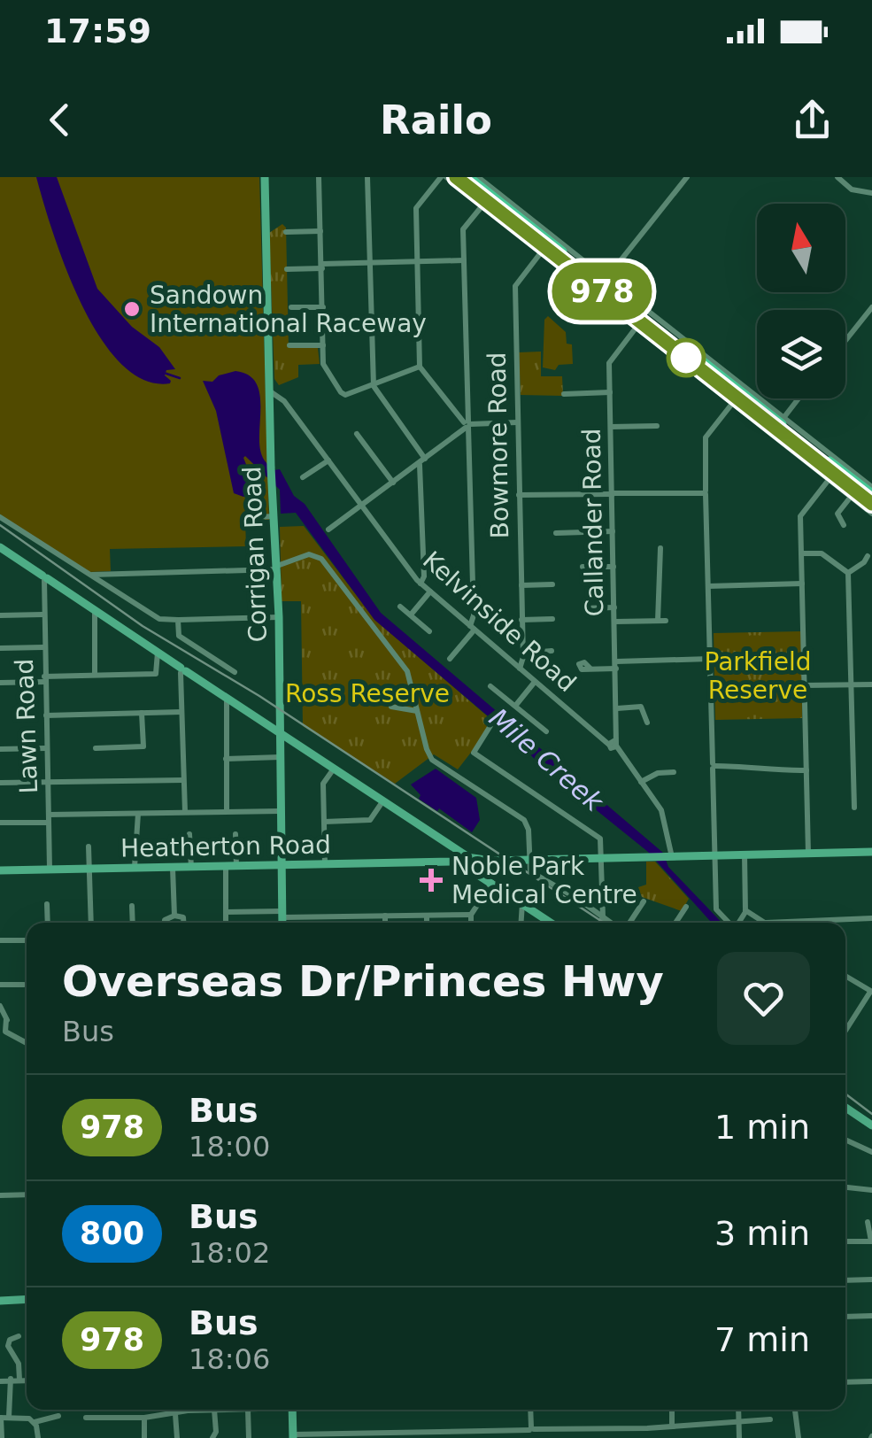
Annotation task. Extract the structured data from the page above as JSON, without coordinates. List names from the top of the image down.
{
  "streets": {
    "main road": ["Corrigan Road", "Heatherton Road"],
    "street": [
      "Bowmore Road",
      "Callander Road",
      "Kelvinside Road",
      "Lawn Road"
    ]
  },
  "crossings": [
    ["Callander Road", "Kelvinside Road"],
    ["Corrigan Road", "Kelvinside Road"],
    ["Corrigan Road", "Heatherton Road"],
    ["Kelvinside Road", "Heatherton Road"],
    ["Lawn Road", "Heatherton Road"]
  ],
  "water": ["Mile Creek"],
  "parks": ["Parkfield Reserve", "Ross Reserve"],
  "places": {
    "other": ["Sandown International Raceway"],
    "health": ["Noble Park Medical Centre"]
  },
  "lines": ["bus line 978"],
  "north": "top",
  "page": {
    "status": "17:59",
    "header": "Railo",
    "on_map": "978",
    "heading": ["Overseas Dr/Princes Hwy", "Bus"],
    "list": [
      {
        "mark": "978",
        "name": "Bus",
        "note": "18:00",
        "value": "1 min"
      },
      {
        "mark": "800",
        "name": "Bus",
        "note": "18:02",
        "value": "3 min"
      },
      {
        "mark": "978",
        "name": "Bus",
        "note": "18:06",
        "value": "7 min"
      }
    ]
  }
}
